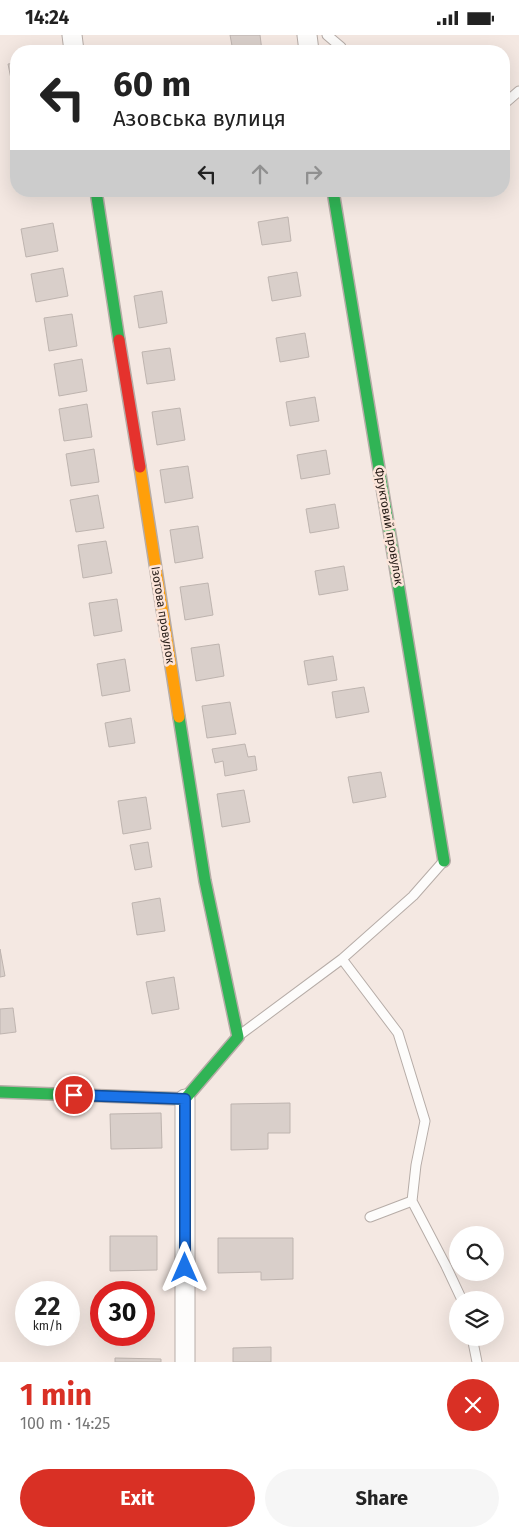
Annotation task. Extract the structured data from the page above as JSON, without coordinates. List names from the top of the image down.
{
  "streets": {
    "street": ["Фруктовий провулок", "Ізотова провулок"]
  },
  "page": {
    "status": "14:24",
    "turn": ["60 m", "Азовська вулиця"],
    "speed": "22 km/h",
    "limit": "30",
    "heading": ["1 min", "100 m · 14:25"],
    "buttons": ["Exit", "Share"]
  }
}
